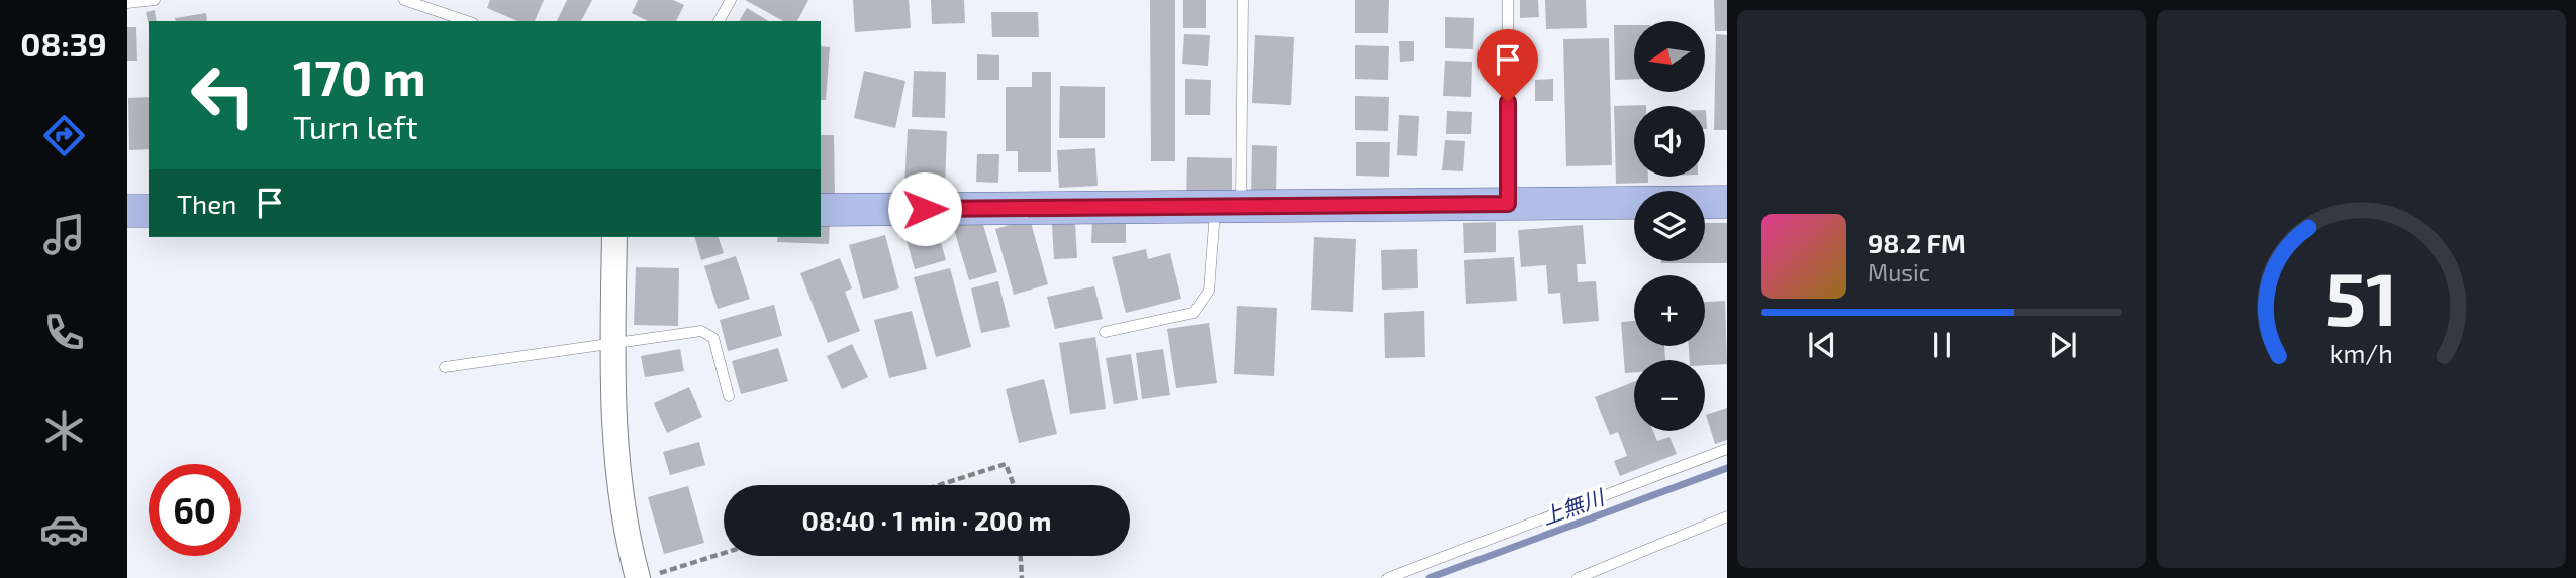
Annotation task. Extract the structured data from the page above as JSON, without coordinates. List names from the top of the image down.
{
  "water": ["上無川"],
  "north": "left",
  "page": {
    "tabs": "08:39",
    "map_buttons": ["+", "−"],
    "turn": ["170 m", "Turn left"],
    "then": "Then",
    "song": ["98.2 FM", "Music"],
    "limit": "60",
    "trip": "08:40 · 1 min · 200 m",
    "gauge": ["51", "km/h"]
  }
}
